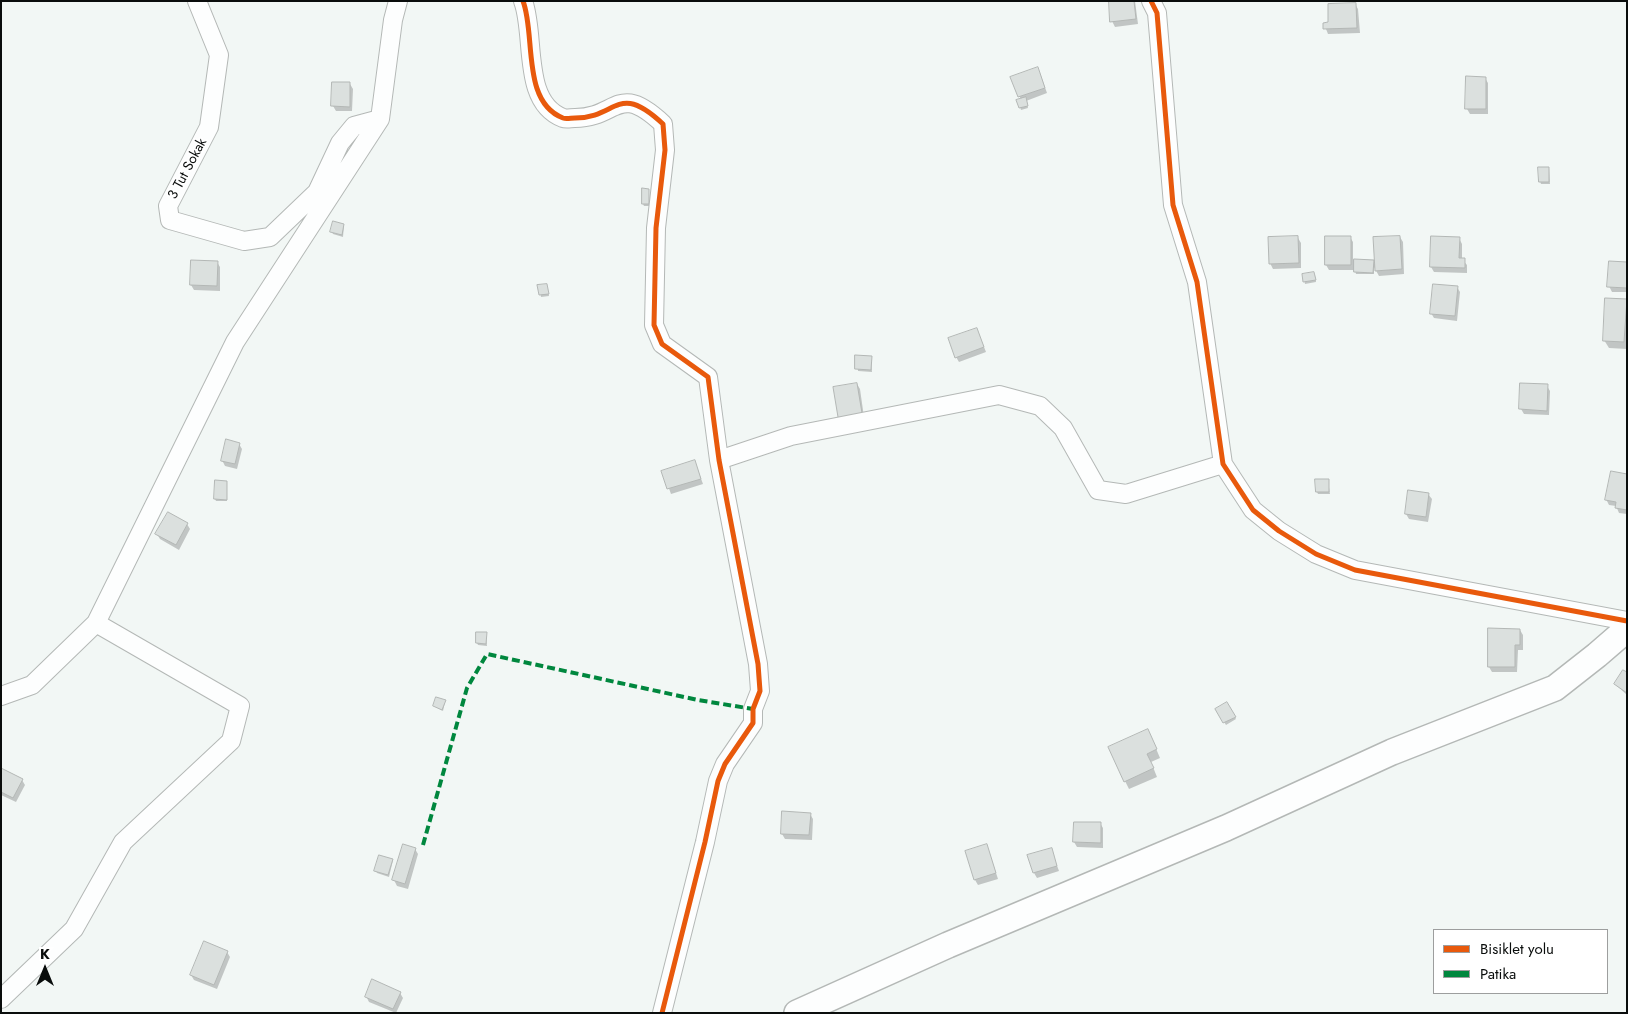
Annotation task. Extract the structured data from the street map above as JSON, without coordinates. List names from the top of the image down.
{
  "streets": {
    "street": ["3 Tut Sokak"]
  },
  "legend": ["Bisiklet yolu", "Patika"],
  "north": "top"
}
